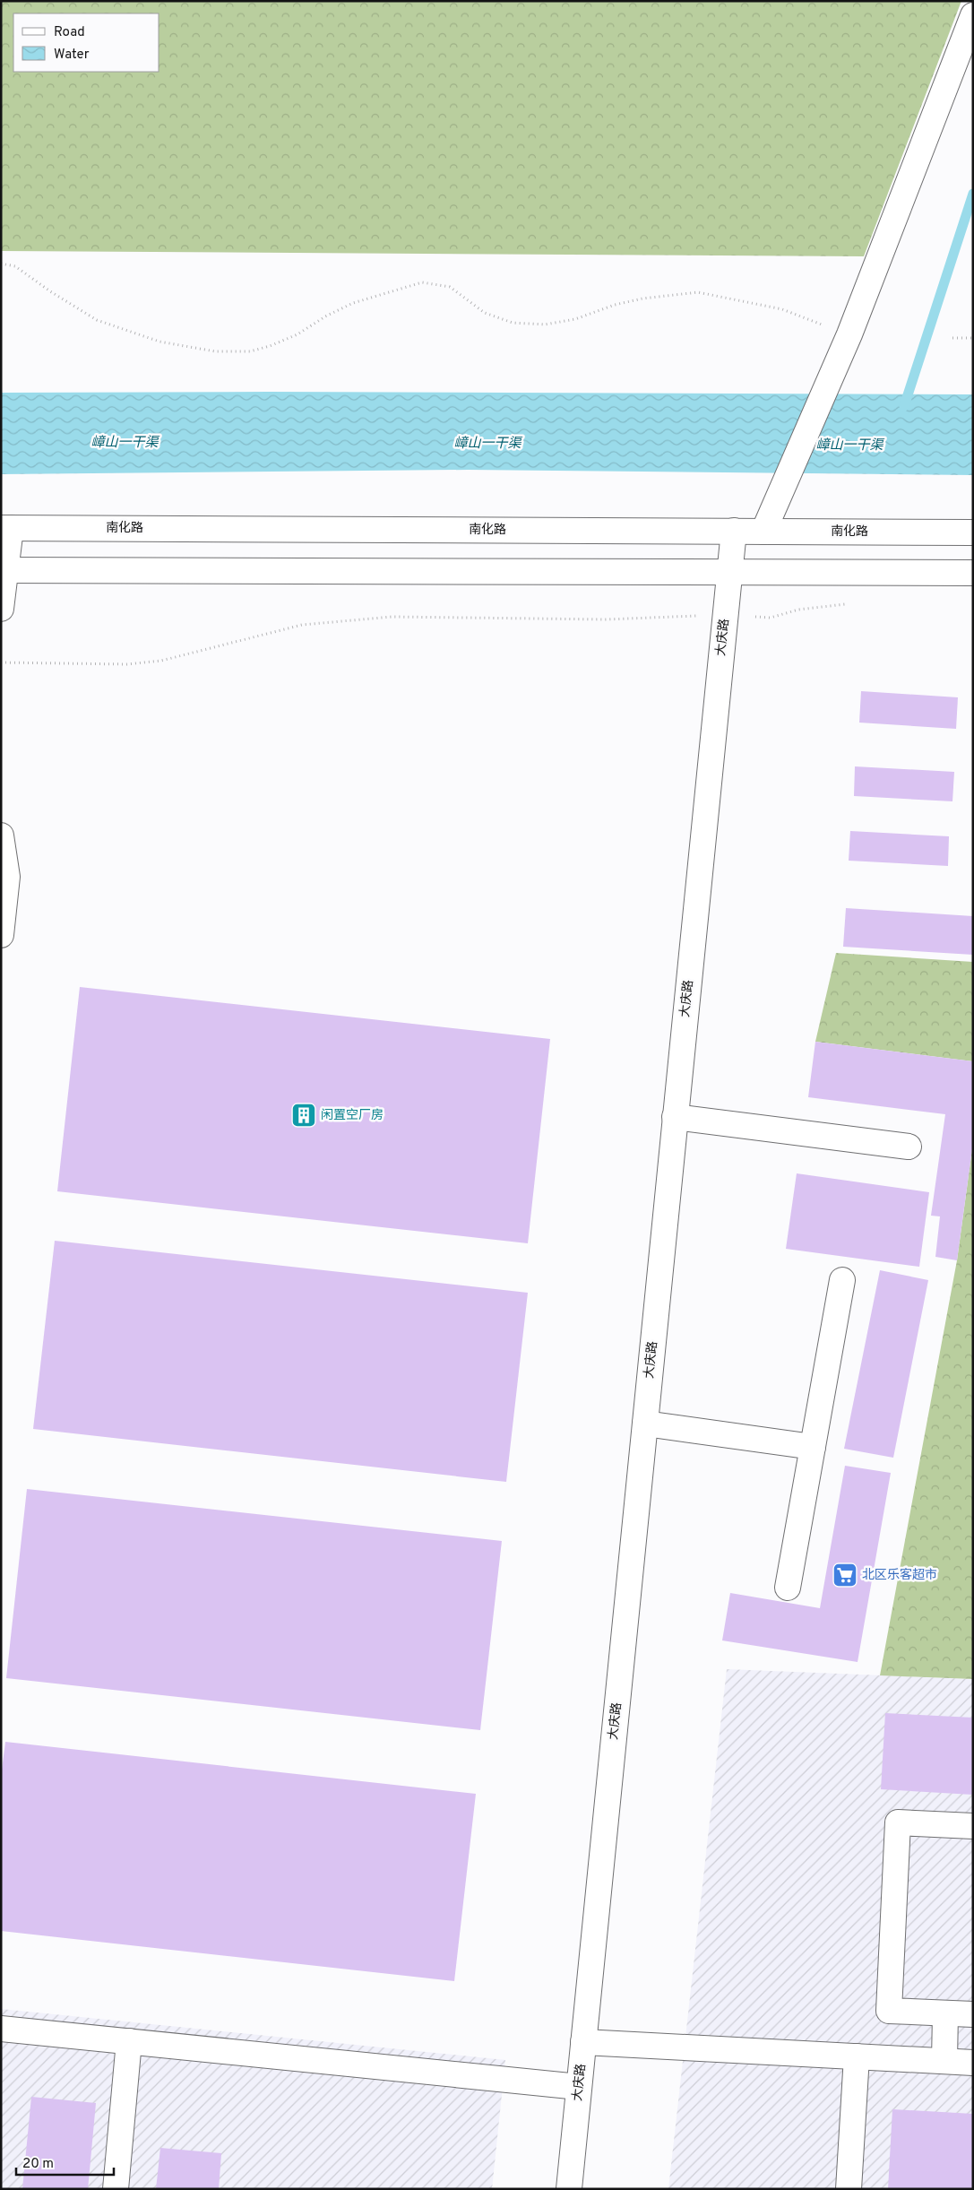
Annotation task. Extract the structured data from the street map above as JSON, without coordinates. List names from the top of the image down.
{
  "streets": {
    "street": ["南化路", "大庆路"]
  },
  "crossings": [
    ["南化路", "大庆路"]
  ],
  "water": ["嶂山一干渠"],
  "places": {
    "building": ["闲置空厂房"],
    "supermarket": ["北区乐客超市"]
  },
  "legend": ["Road", "Water"],
  "scale_bar": "20 m"
}
